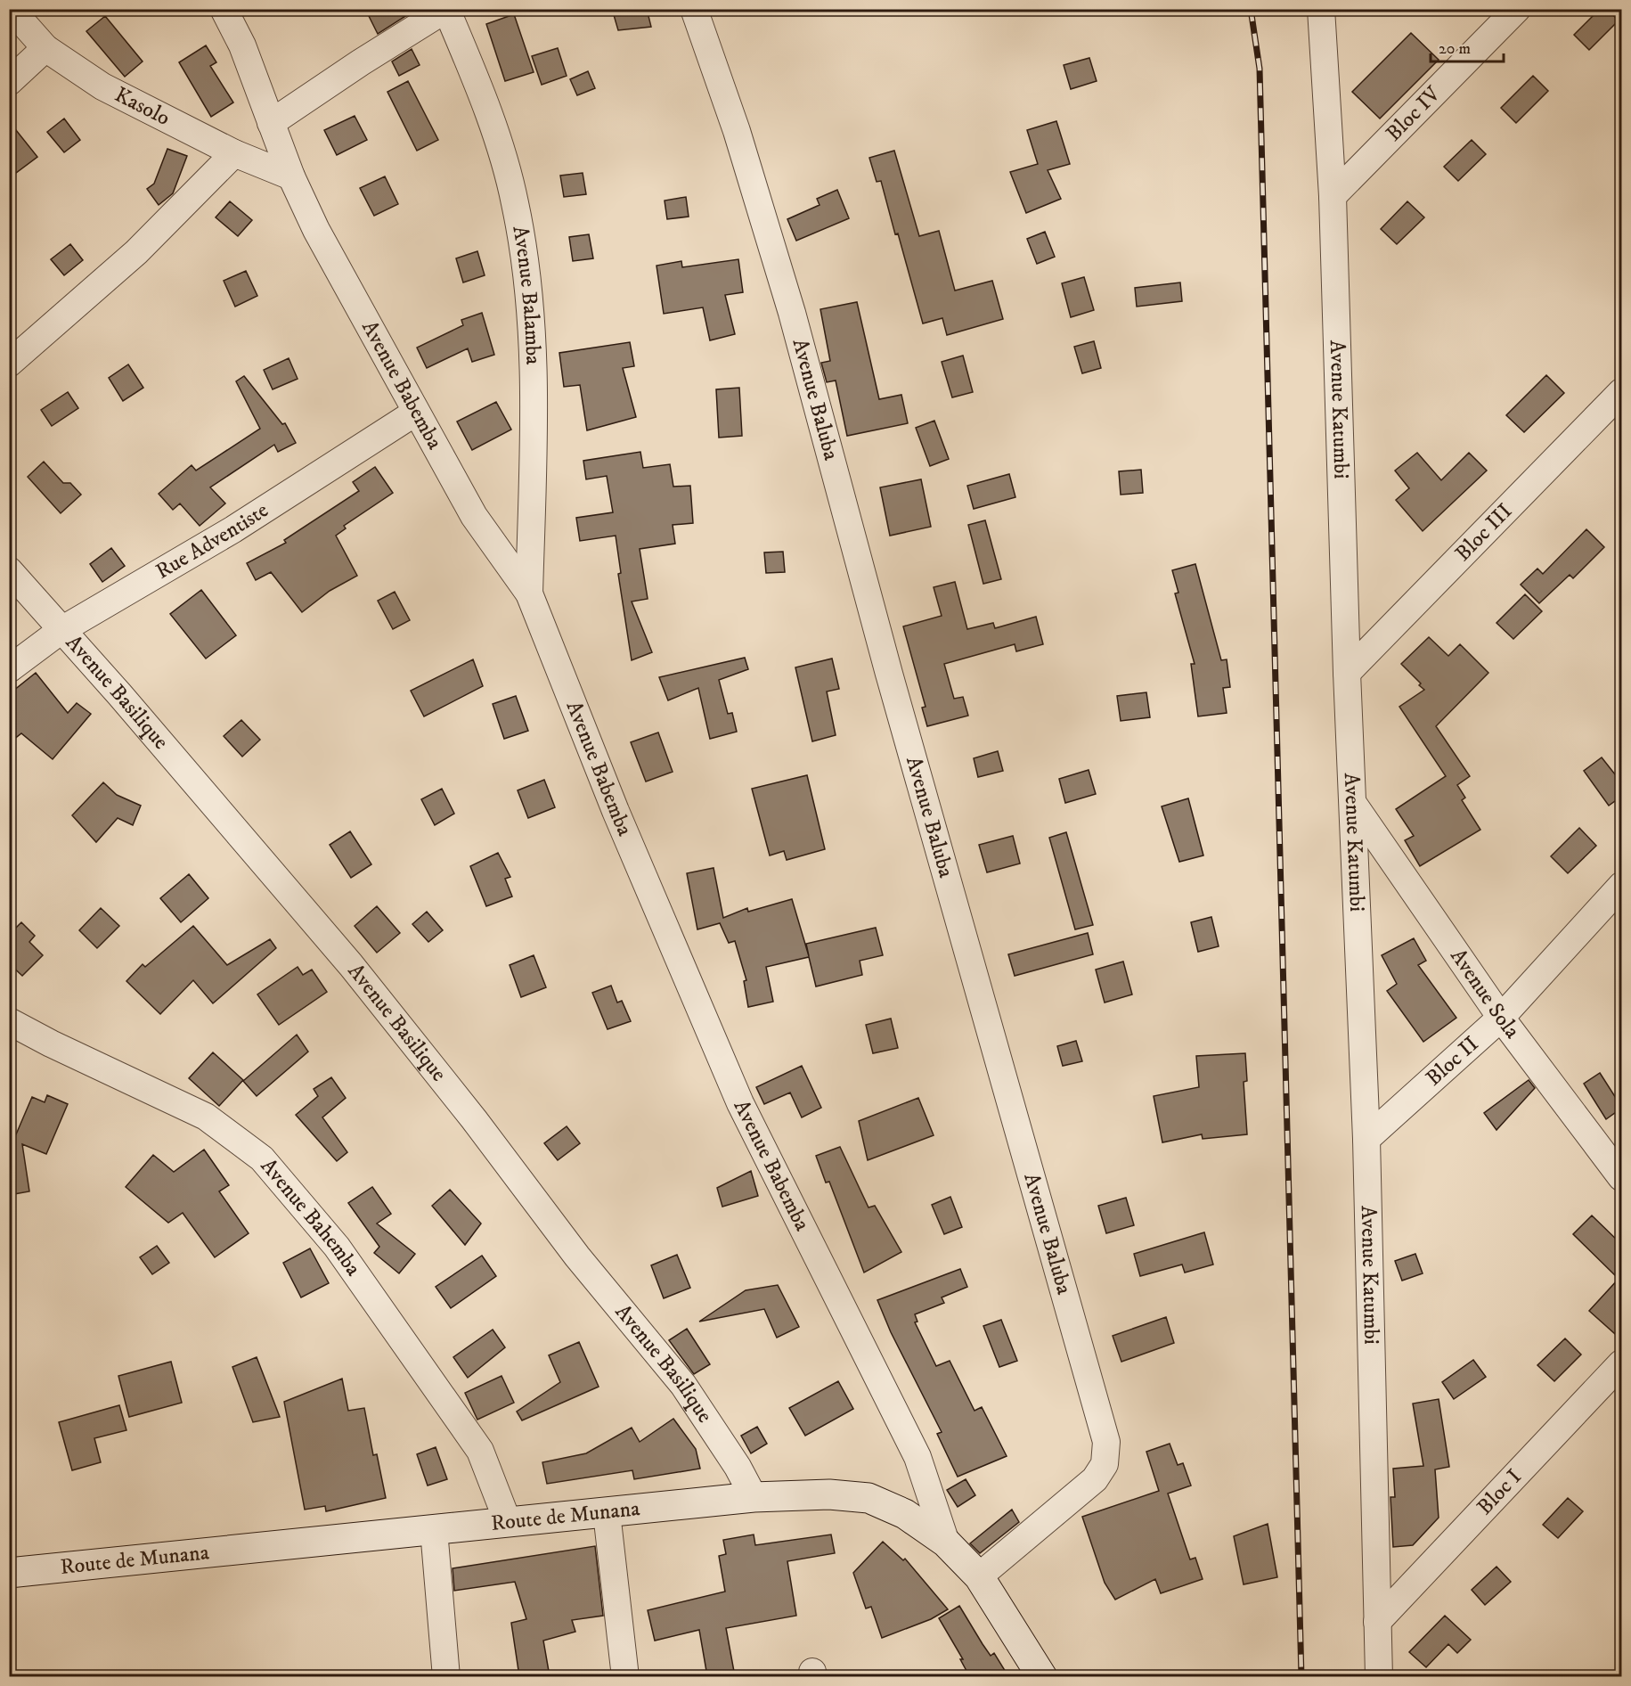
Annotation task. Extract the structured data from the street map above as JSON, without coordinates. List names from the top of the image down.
{
  "streets": {
    "main road": ["Route de Munana"],
    "street": [
      "Kasolo",
      "Bloc IV",
      "Avenue Balamba",
      "Avenue Babemba",
      "Avenue Baluba",
      "Avenue Katumbi",
      "Bloc III",
      "Rue Adventiste",
      "Avenue Basilique",
      "Avenue Sola",
      "Bloc II",
      "Avenue Bahemba",
      "Bloc I"
    ]
  },
  "crossings": [
    ["Kasolo", "Avenue Babemba"],
    ["Bloc IV", "Avenue Katumbi"],
    ["Avenue Balamba", "Avenue Babemba"],
    ["Avenue Babemba", "Rue Adventiste"],
    ["Avenue Babemba", "Route de Munana"],
    ["Avenue Baluba", "Route de Munana"],
    ["Avenue Katumbi", "Bloc III"],
    ["Avenue Katumbi", "Avenue Sola"],
    ["Avenue Katumbi", "Bloc II"],
    ["Avenue Katumbi", "Bloc I"],
    ["Rue Adventiste", "Avenue Basilique"],
    ["Avenue Basilique", "Route de Munana"],
    ["Avenue Sola", "Bloc II"],
    ["Avenue Bahemba", "Route de Munana"]
  ],
  "scale_bar": "20 m"
}
